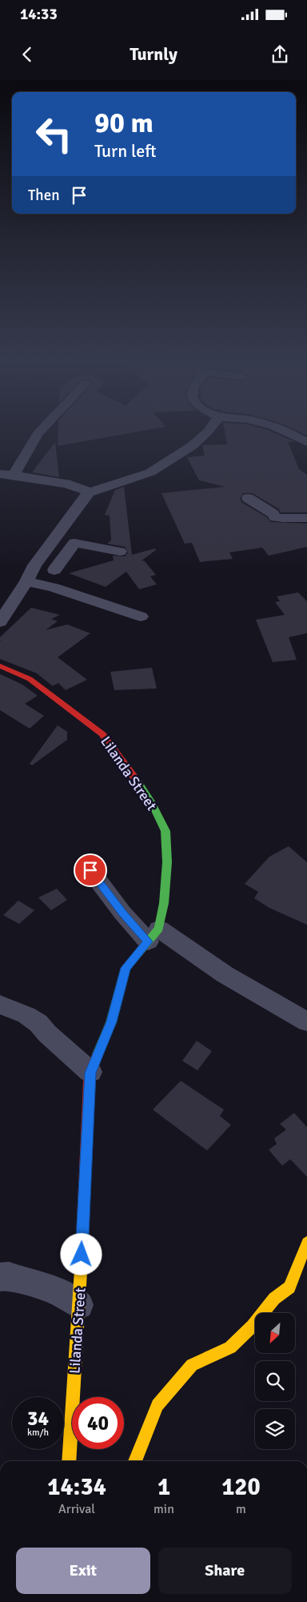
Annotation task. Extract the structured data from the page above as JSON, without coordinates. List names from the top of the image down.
{
  "streets": {
    "street": ["Lilanda Street"]
  },
  "north": "bottom left",
  "page": {
    "status": "14:33",
    "header": "Turnly",
    "turn": ["90 m", "Turn left"],
    "then": "Then",
    "speed": "34 km/h",
    "limit": "40",
    "eta": [
      "14:34",
      "Arrival",
      "1",
      "min",
      "120",
      "m"
    ],
    "buttons": ["Exit", "Share"]
  }
}
